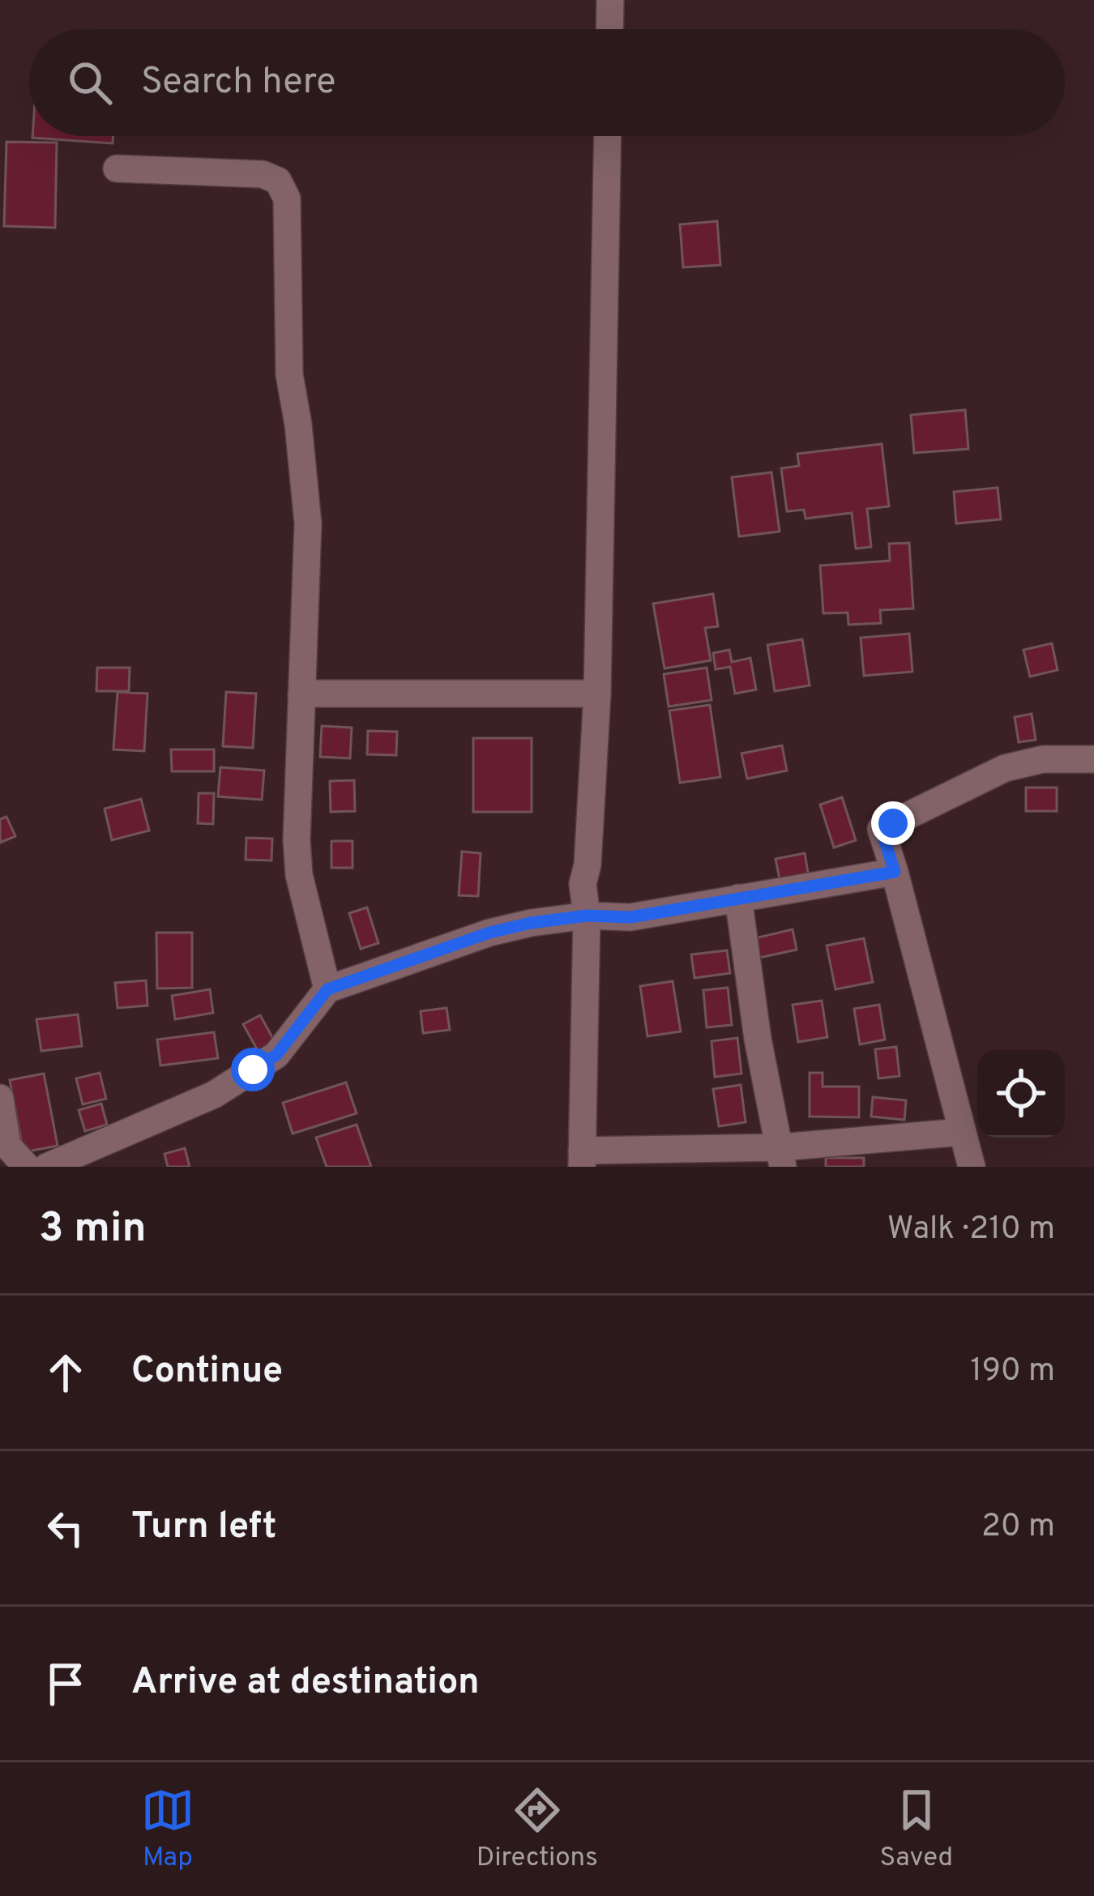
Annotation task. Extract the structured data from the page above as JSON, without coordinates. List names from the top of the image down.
{
  "page": {
    "search": "Search here",
    "heading": ["3 min", "Walk · 210 m"],
    "list": [
      ["Continue", "190 m"],
      ["Turn left", "20 m"],
      "Arrive at destination"
    ],
    "nav": ["Map", "Directions", "Saved"]
  }
}
